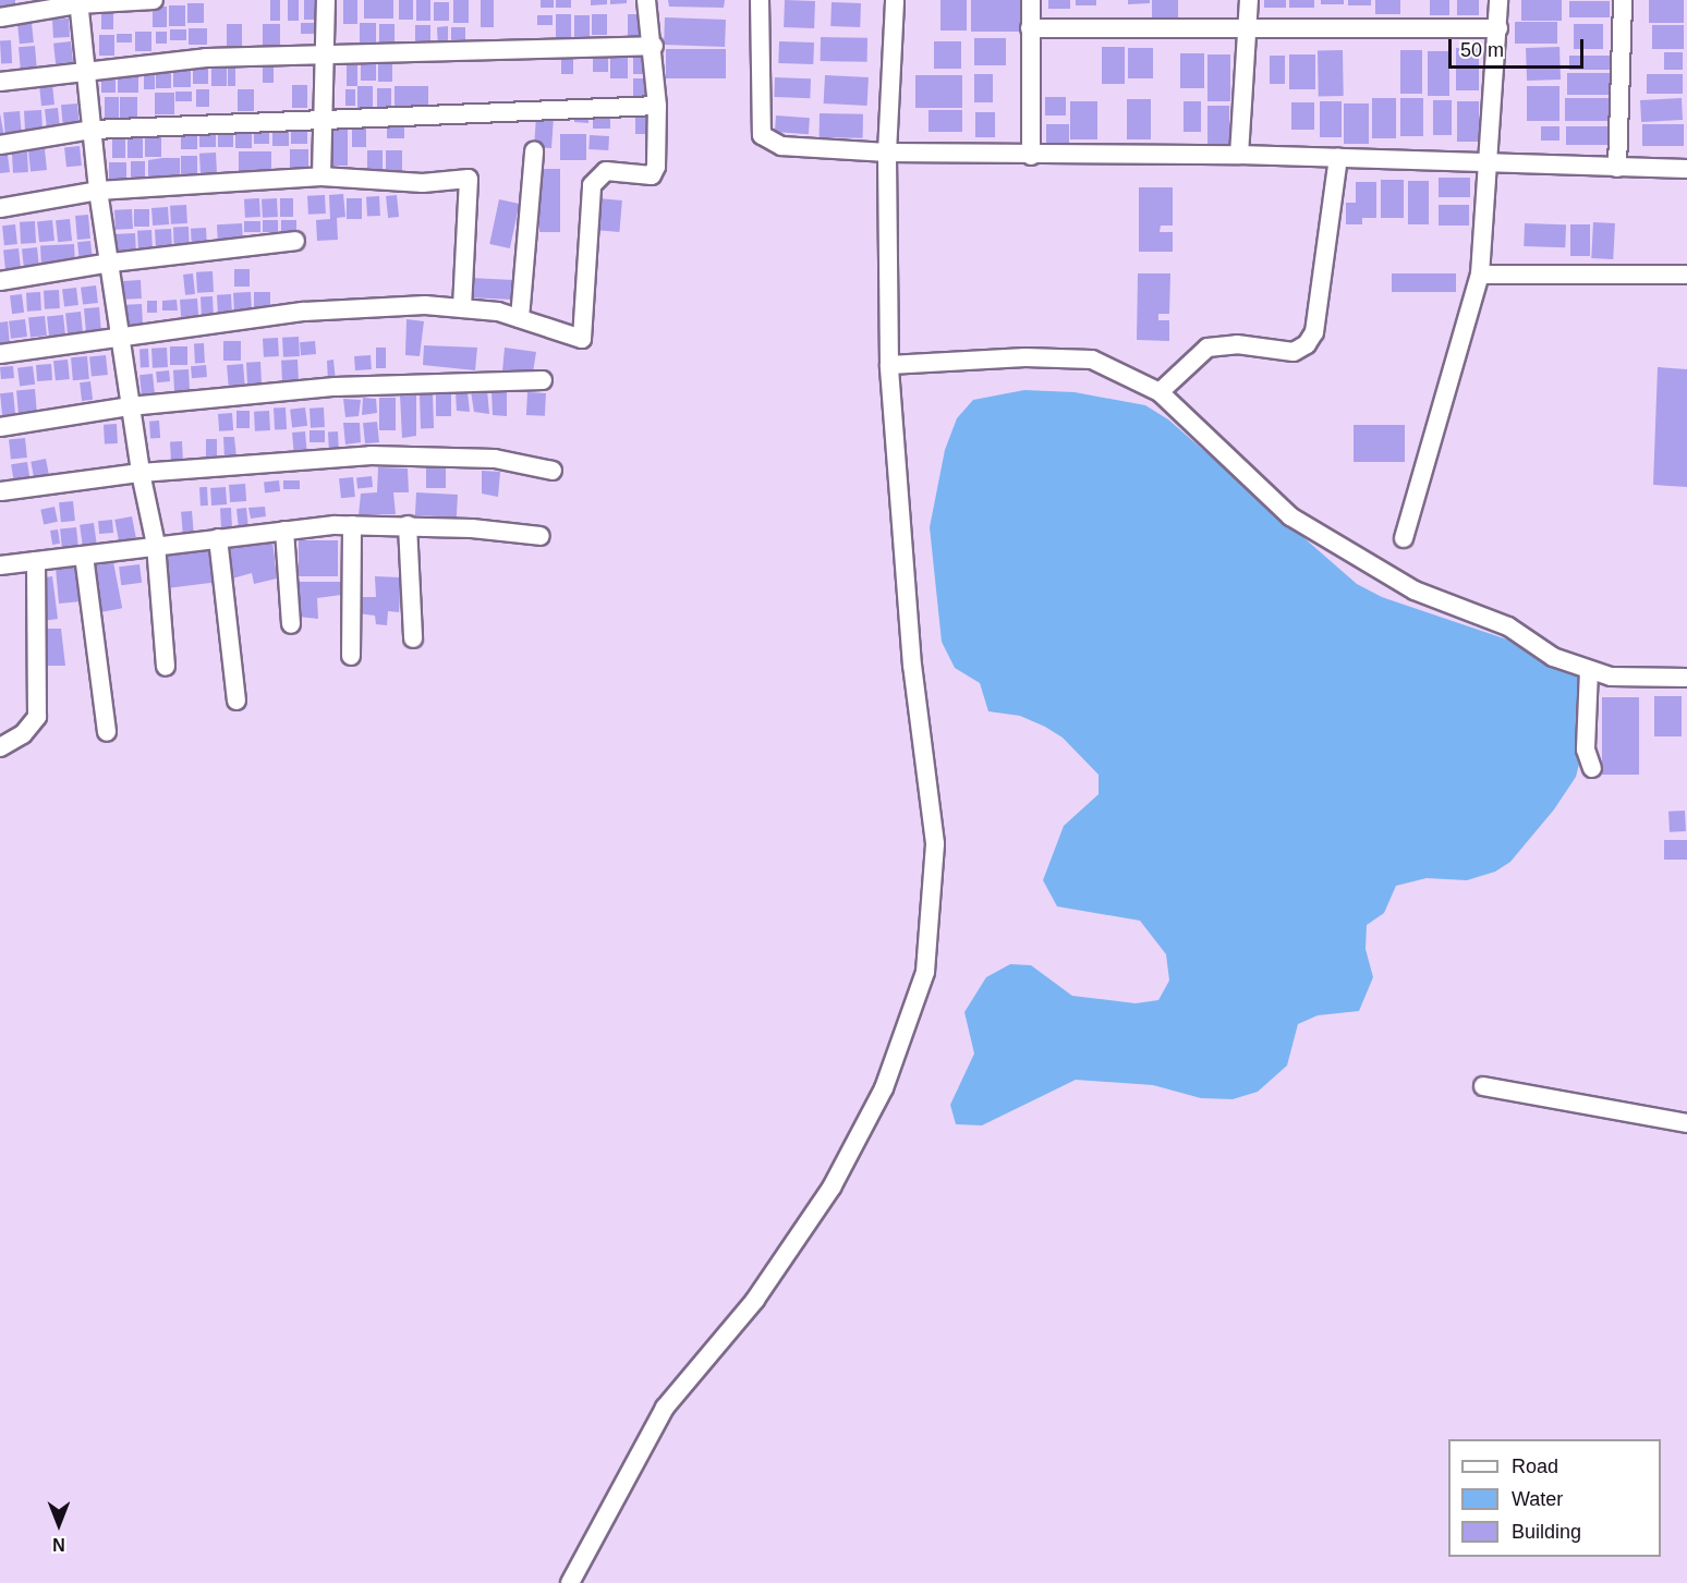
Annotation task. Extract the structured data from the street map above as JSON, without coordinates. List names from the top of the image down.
{
  "legend": ["Road", "Water", "Building"],
  "scale_bar": "50 m",
  "north": "bottom"
}
